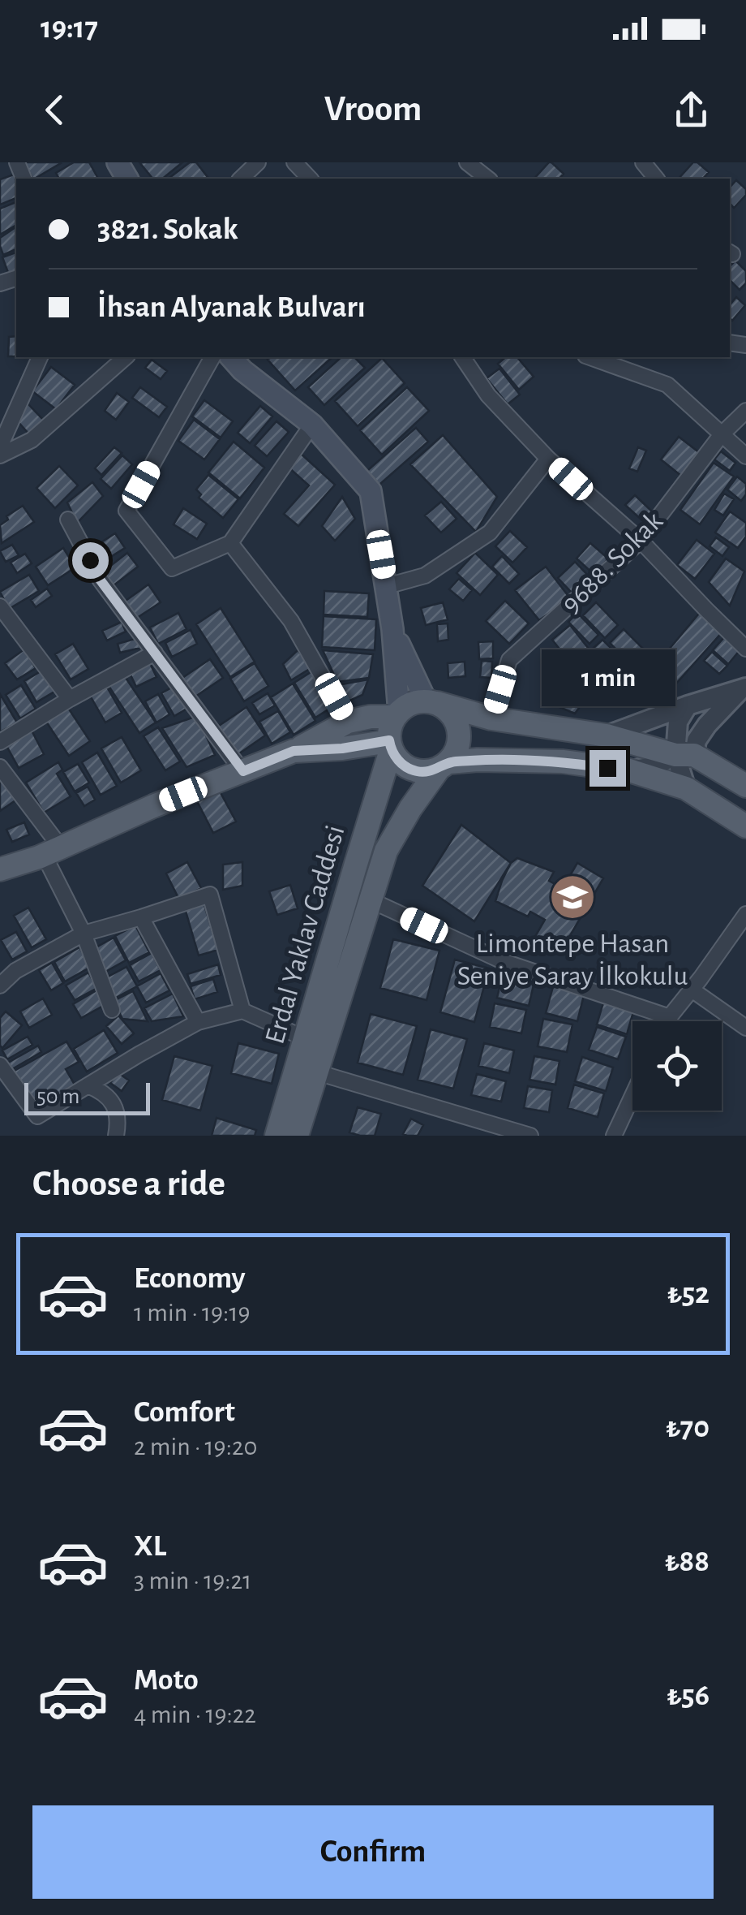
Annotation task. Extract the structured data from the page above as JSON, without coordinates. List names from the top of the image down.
{
  "streets": {
    "main road": ["Erdal Yaklav Caddesi"],
    "street": ["9688. Sokak"]
  },
  "places": {
    "school or university": ["Limontepe Hasan Seniye Saray İlkokulu"]
  },
  "scale_bar": "50 m",
  "page": {
    "status": "19:17",
    "header": "Vroom",
    "banner": ["3821. Sokak", "İhsan Alyanak Bulvarı"],
    "bubble": "1 min",
    "scale": "50 m",
    "heading": "Choose a ride",
    "list": [
      {
        "name": "Economy",
        "note": "1 min · 19:19",
        "value": "₺52"
      },
      {
        "name": "Comfort",
        "note": "2 min · 19:20",
        "value": "₺70"
      },
      {
        "name": "XL",
        "note": "3 min · 19:21",
        "value": "₺88"
      },
      {
        "name": "Moto",
        "note": "4 min · 19:22",
        "value": "₺56"
      }
    ],
    "buttons": "Confirm"
  }
}
